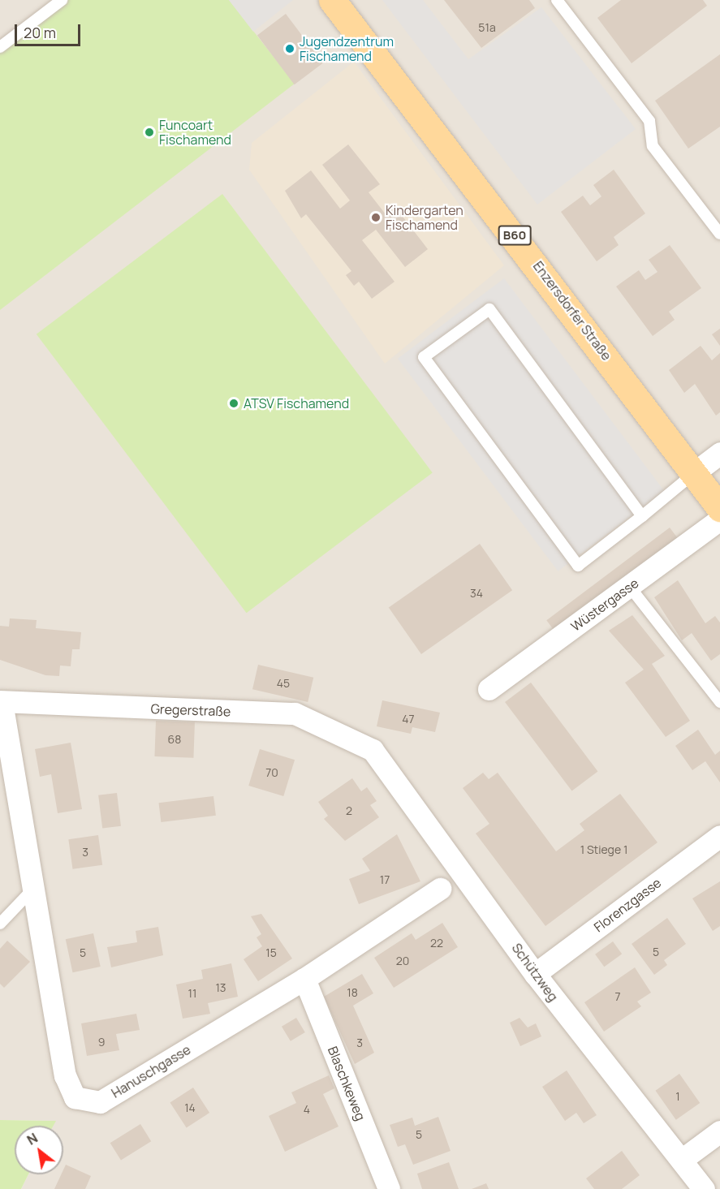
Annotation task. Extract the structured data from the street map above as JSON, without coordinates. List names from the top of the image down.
{
  "streets": {
    "main road": ["B60", "Enzersdorfer Straße"],
    "street": [
      "Wüstergasse",
      "Gregerstraße",
      "Florenzgasse",
      "Schützweg",
      "Hanuschgasse",
      "Blaschkeweg"
    ]
  },
  "crossings": [
    ["Gregerstraße", "Schützweg"],
    ["Gregerstraße", "Hanuschgasse"],
    ["Florenzgasse", "Schützweg"],
    ["Hanuschgasse", "Blaschkeweg"]
  ],
  "places": [
    "Jugendzentrum Fischamend",
    "Funcoart Fischamend",
    "Kindergarten Fischamend",
    "ATSV Fischamend"
  ],
  "house_numbers": [
    "51a",
    "34",
    "45",
    "47",
    "68",
    "70",
    "2",
    "1 Stiege 1",
    "3",
    "17",
    "22",
    "5",
    "5",
    "15",
    "20",
    "13",
    "18",
    "11",
    "7",
    "9",
    "3",
    "1",
    "14",
    "4",
    "5"
  ],
  "scale_bar": "20 m",
  "north": "top left"
}
